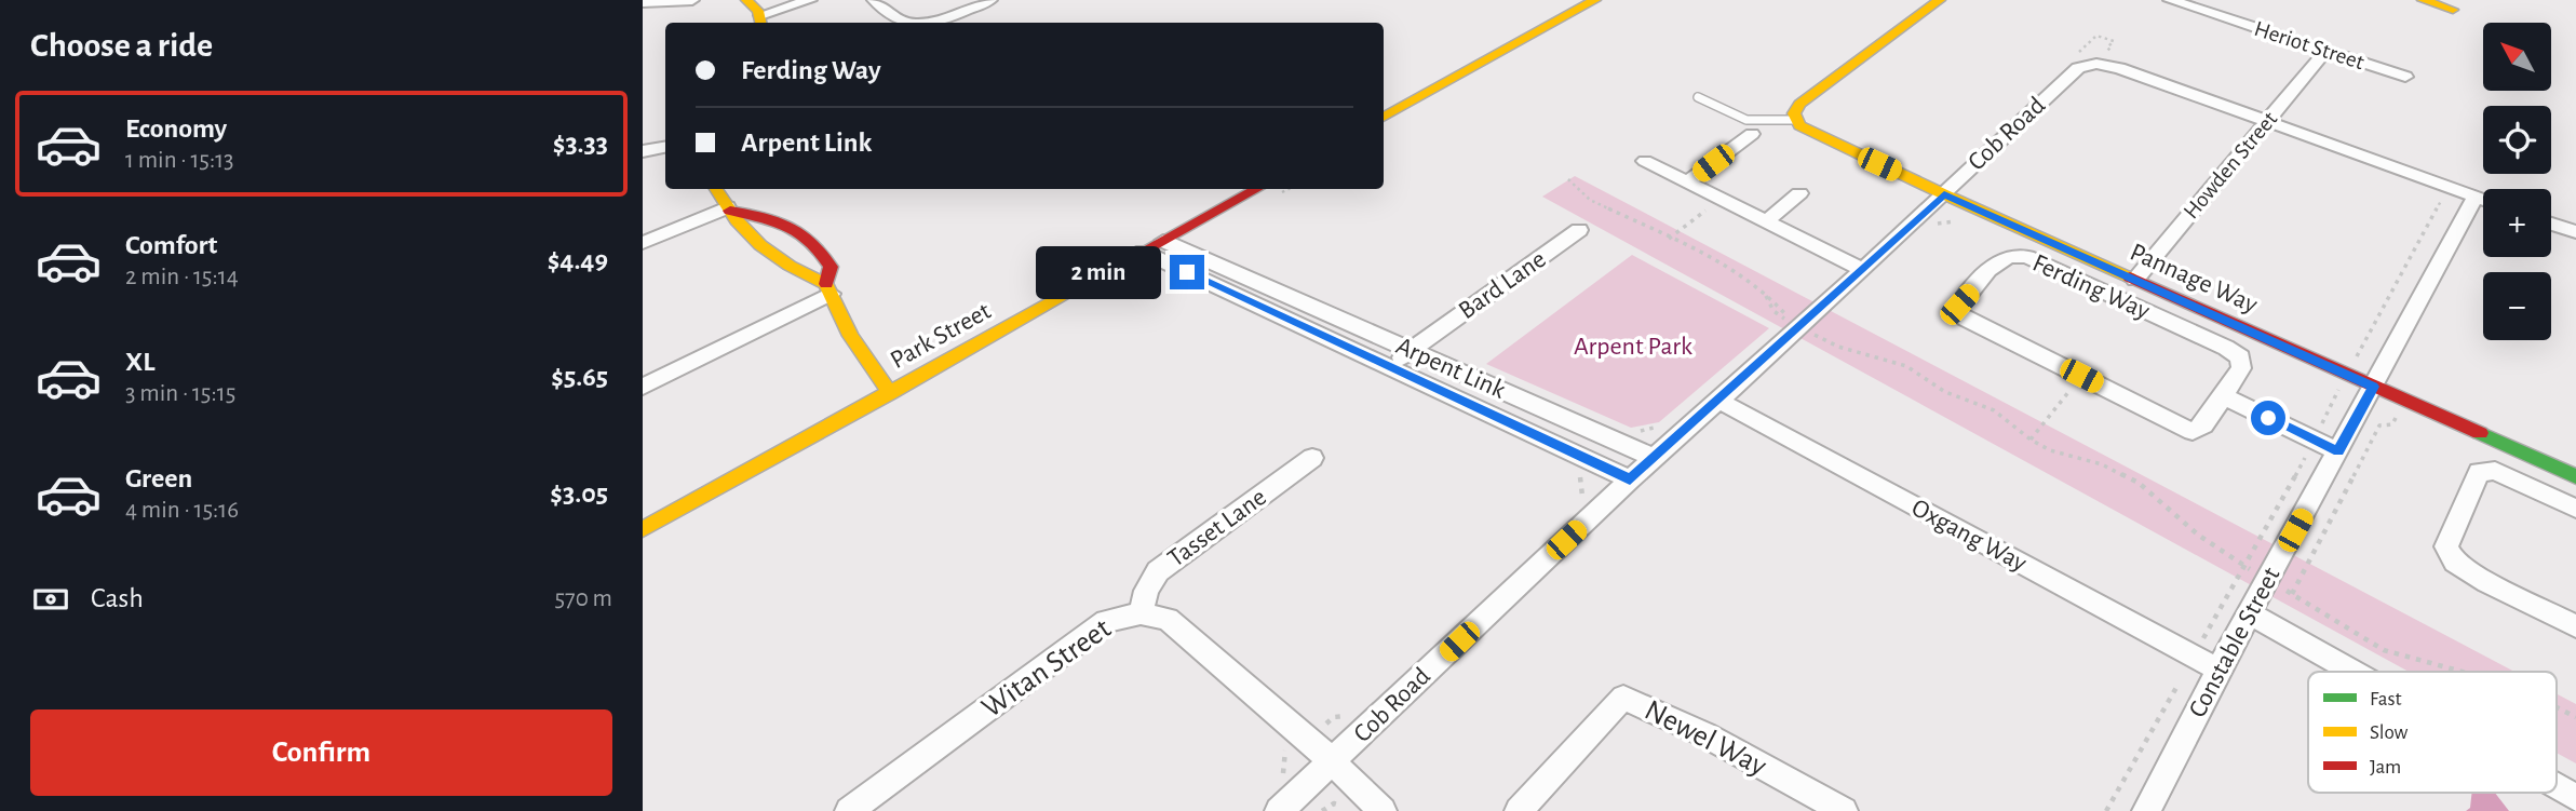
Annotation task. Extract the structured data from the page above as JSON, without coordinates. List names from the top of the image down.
{
  "streets": {
    "street": [
      "Heriot Street",
      "Cob Road",
      "Howden Street",
      "Pannage Way",
      "Bard Lane",
      "Ferding Way",
      "Park Street",
      "Arpent Link",
      "Tasset Lane",
      "Oxgang Way",
      "Constable Street",
      "Witan Street",
      "Newel Way"
    ]
  },
  "crossings": [
    ["Heriot Street", "Howden Street"],
    ["Cob Road", "Howden Street"],
    ["Cob Road", "Pannage Way"],
    ["Cob Road", "Arpent Link"],
    ["Cob Road", "Oxgang Way"],
    ["Cob Road", "Constable Street"],
    ["Cob Road", "Witan Street"],
    ["Howden Street", "Pannage Way"],
    ["Pannage Way", "Constable Street"],
    ["Bard Lane", "Arpent Link"],
    ["Park Street", "Arpent Link"],
    ["Tasset Lane", "Witan Street"],
    ["Oxgang Way", "Constable Street"]
  ],
  "parks": ["Arpent Park"],
  "legend": ["Fast", "Slow", "Jam"],
  "north": "top left",
  "page": {
    "heading": "Choose a ride",
    "map_buttons": ["+", "−"],
    "banner": ["Ferding Way", "Arpent Link"],
    "list": [
      {
        "name": "Economy",
        "note": "1 min · 15:13",
        "value": "$3.33"
      },
      {
        "name": "Comfort",
        "note": "2 min · 15:14",
        "value": "$4.49"
      },
      {
        "name": "XL",
        "note": "3 min · 15:15",
        "value": "$5.65"
      },
      {
        "name": "Green",
        "note": "4 min · 15:16",
        "value": "$3.05"
      }
    ],
    "bubble": "2 min",
    "pay": ["Cash", "570 m"],
    "buttons": "Confirm"
  }
}
